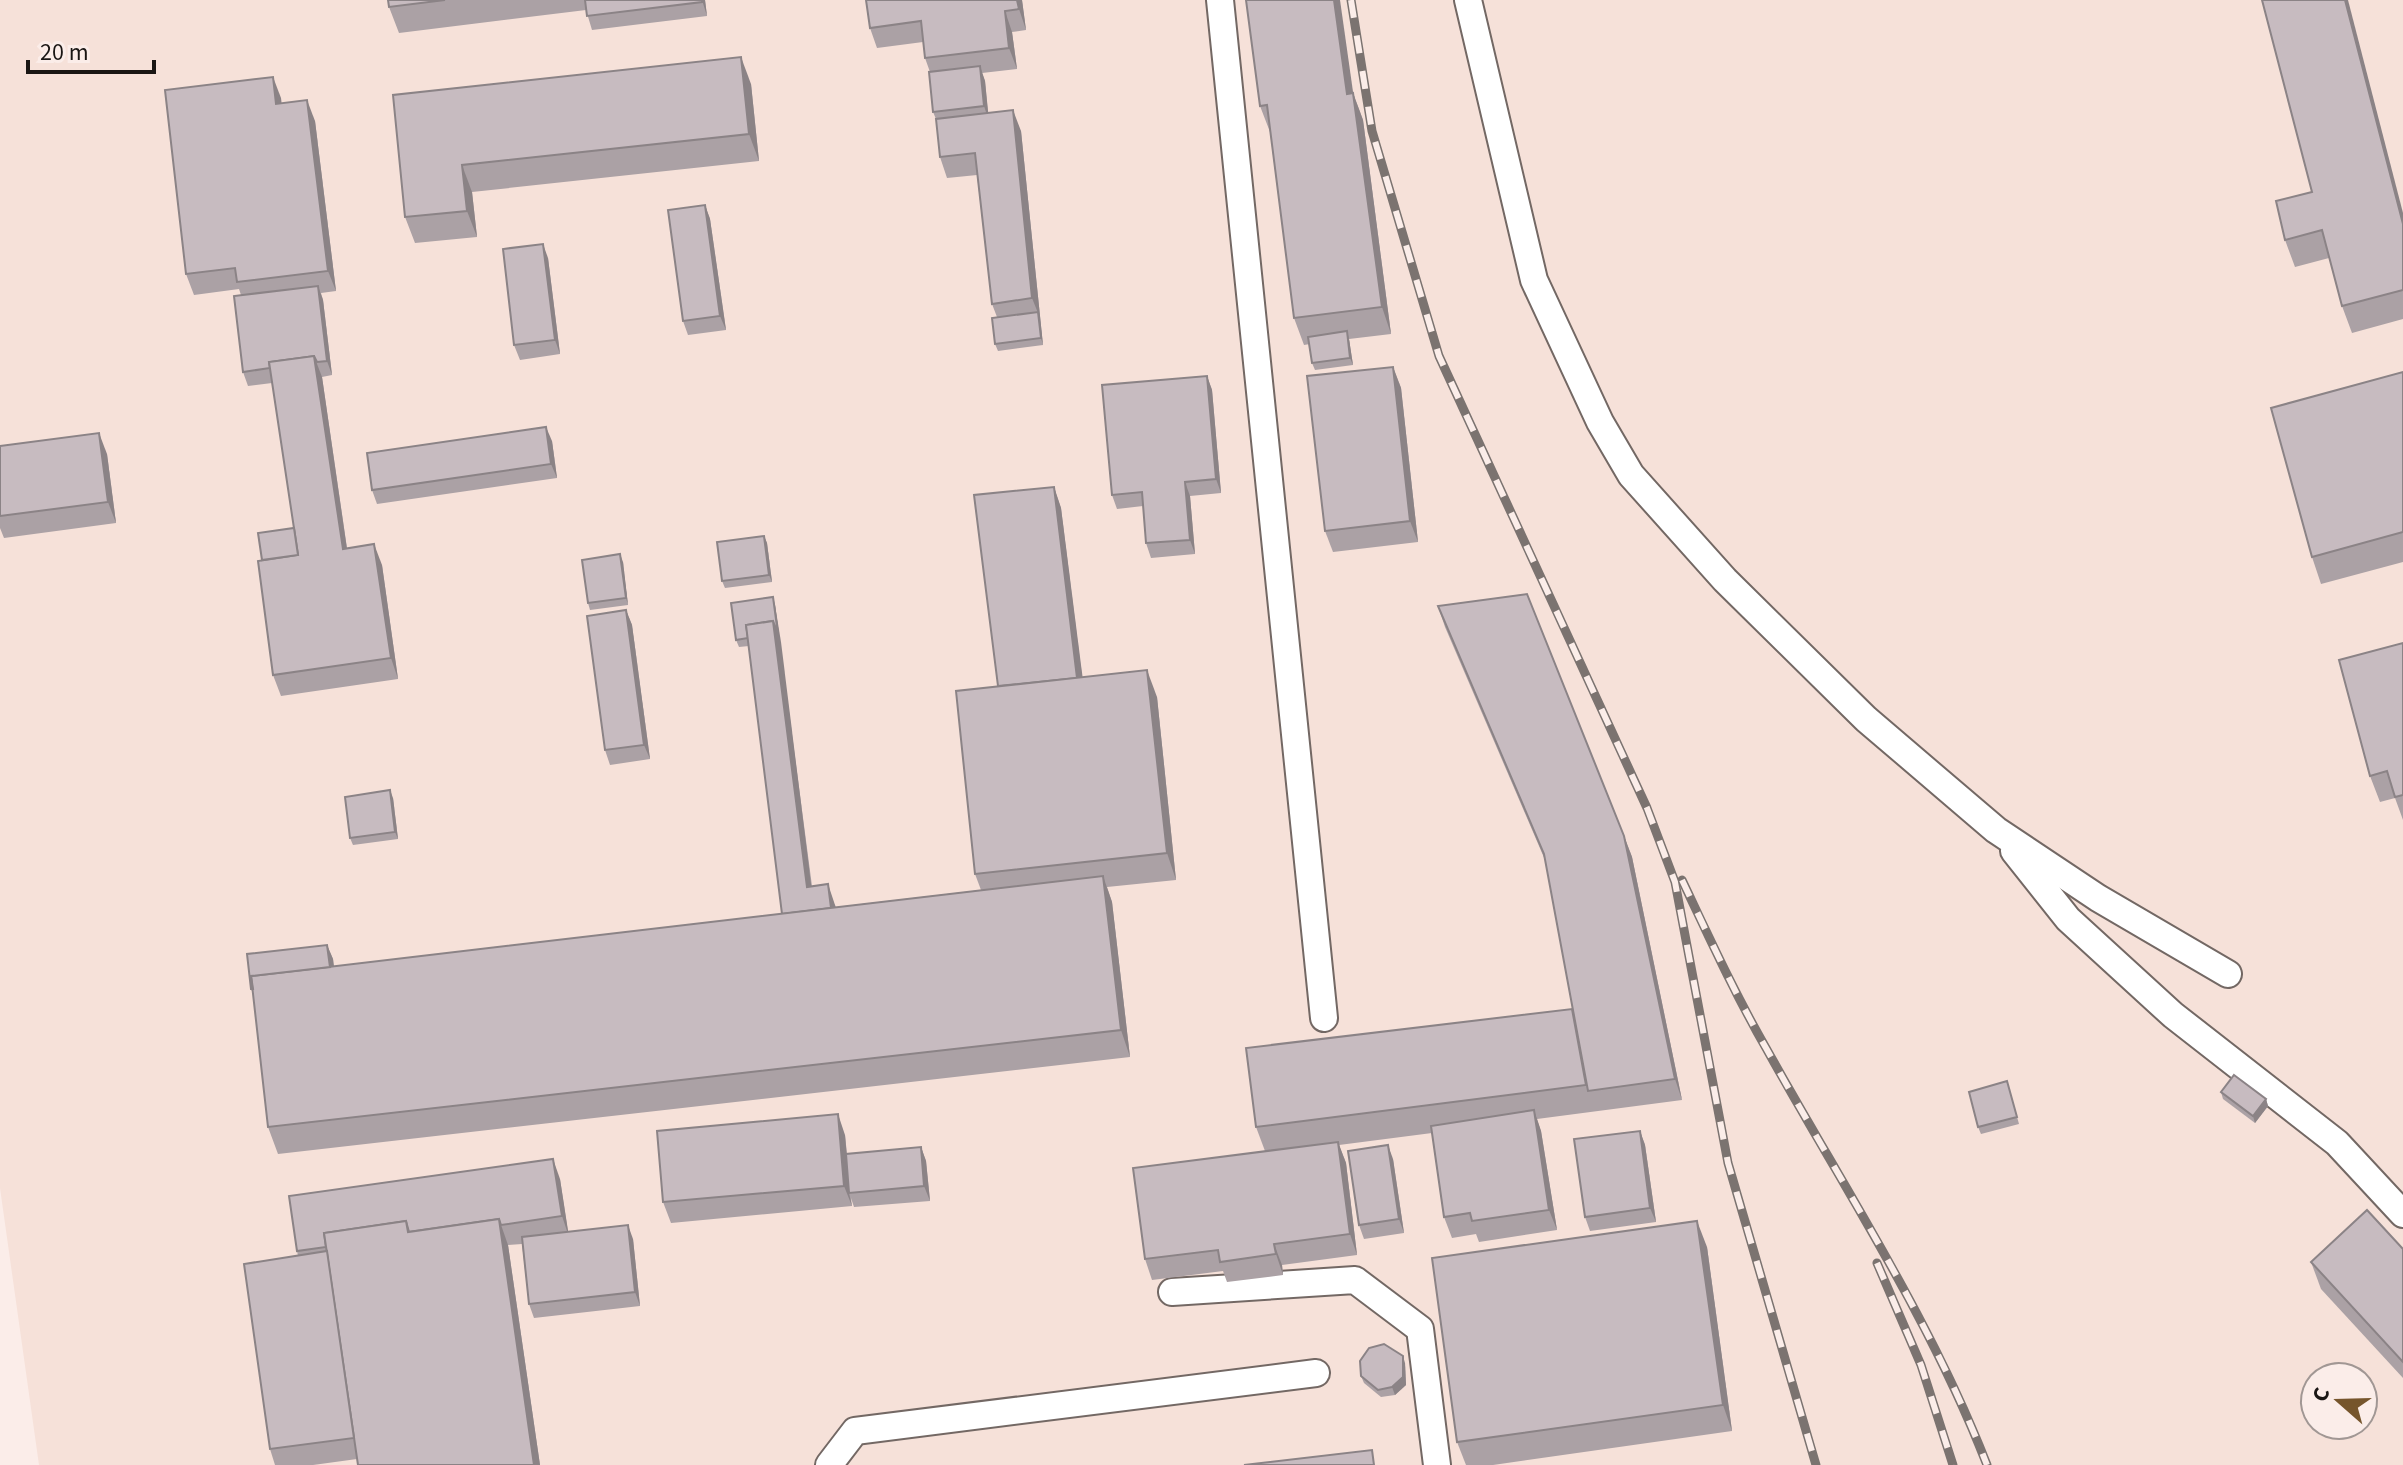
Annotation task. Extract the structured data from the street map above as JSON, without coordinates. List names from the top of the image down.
{
  "scale_bar": "20 m",
  "north": "left"
}
